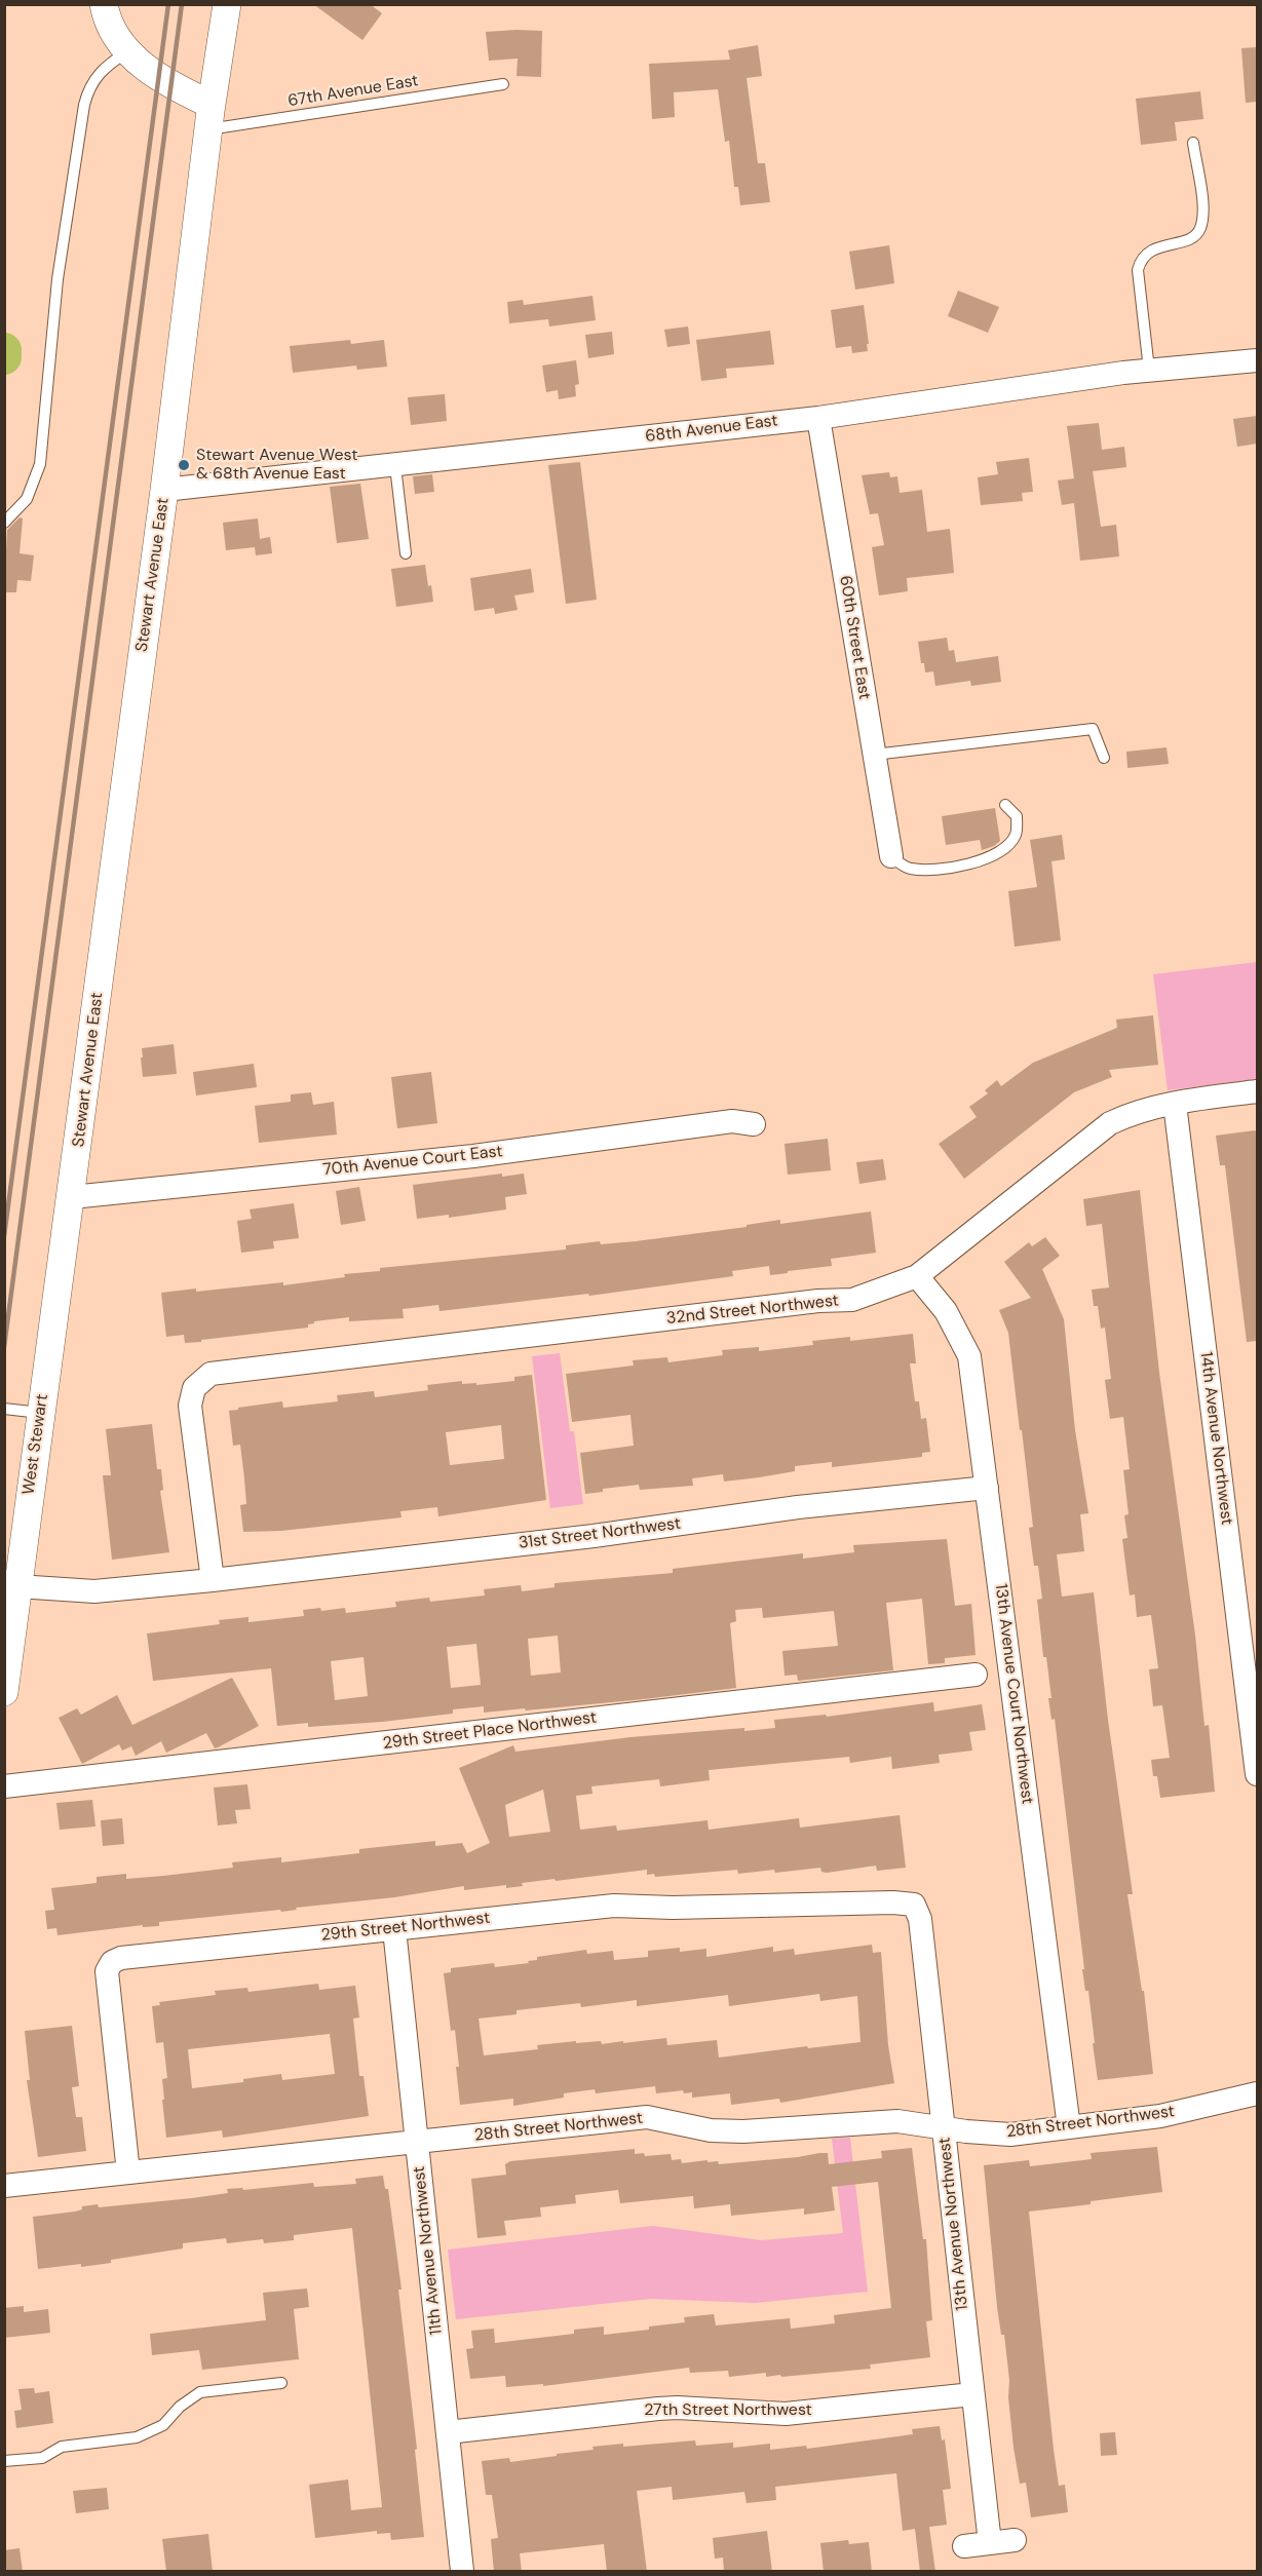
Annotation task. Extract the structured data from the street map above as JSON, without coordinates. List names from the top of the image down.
{
  "streets": {
    "street": [
      "68th Avenue East",
      "Stewart Avenue East",
      "60th Street East",
      "70th Avenue Court East",
      "32nd Street Northwest",
      "14th Avenue Northwest",
      "West Stewart",
      "31st Street Northwest",
      "13th Avenue Court Northwest",
      "29th Street Place Northwest",
      "29th Street Northwest",
      "28th Street Northwest",
      "13th Avenue Northwest",
      "11th Avenue Northwest",
      "27th Street Northwest"
    ],
    "lane": ["67th Avenue East"]
  },
  "crossings": [
    ["67th Avenue East", "Stewart Avenue East"],
    ["68th Avenue East", "Stewart Avenue East"],
    ["68th Avenue East", "60th Street East"],
    ["Stewart Avenue East", "70th Avenue Court East"],
    ["Stewart Avenue East", "West Stewart"],
    ["70th Avenue Court East", "West Stewart"],
    ["32nd Street Northwest", "14th Avenue Northwest"],
    ["32nd Street Northwest", "31st Street Northwest"],
    ["32nd Street Northwest", "13th Avenue Court Northwest"],
    ["31st Street Northwest", "13th Avenue Court Northwest"],
    ["13th Avenue Court Northwest", "28th Street Northwest"],
    ["29th Street Northwest", "28th Street Northwest"],
    ["29th Street Northwest", "13th Avenue Northwest"],
    ["29th Street Northwest", "11th Avenue Northwest"],
    ["28th Street Northwest", "13th Avenue Northwest"],
    ["28th Street Northwest", "11th Avenue Northwest"],
    ["13th Avenue Northwest", "27th Street Northwest"],
    ["11th Avenue Northwest", "27th Street Northwest"]
  ],
  "places": ["Stewart Avenue West & 68th Avenue East"]
}
